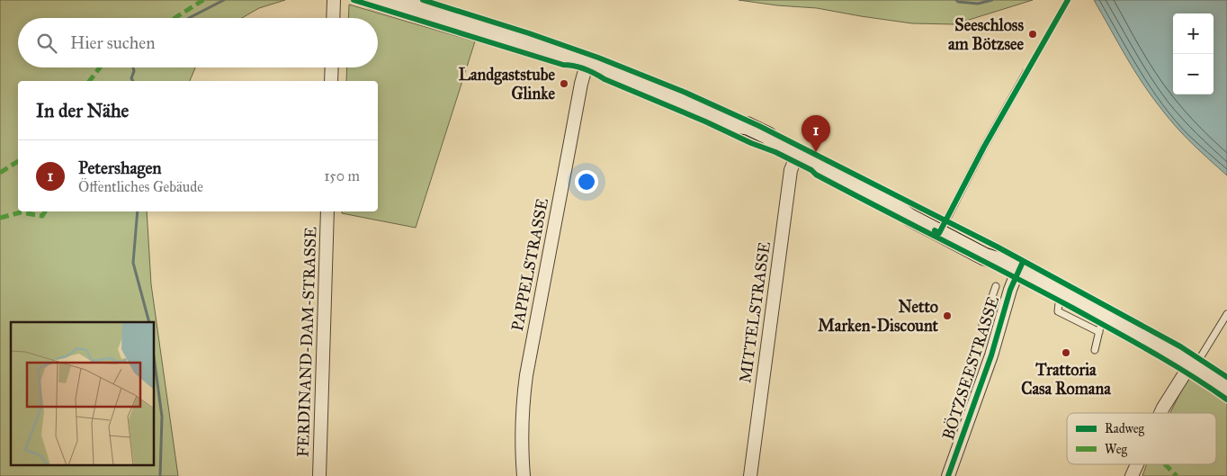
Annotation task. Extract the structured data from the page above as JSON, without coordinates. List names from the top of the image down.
{
  "streets": {
    "street": [
      "PAPPELSTRASSE",
      "MITTELSTRASSE",
      "FERDINAND-DAM-STRASSE",
      "BÖTZSEESTRASSE"
    ]
  },
  "places": [
    "Seeschloss am Bötzsee",
    "Landgaststube Glinke",
    "Netto Marken-Discount",
    "Trattoria Casa Romana"
  ],
  "legend": ["Radweg", "Weg"],
  "page": {
    "map_buttons": ["+", "−"],
    "search": "Hier suchen",
    "heading": "In der Nähe",
    "pins": "1",
    "list": [
      {
        "mark": "1",
        "name": "Petershagen",
        "note": "Öffentliches Gebäude",
        "value": "150 m"
      }
    ]
  }
}
